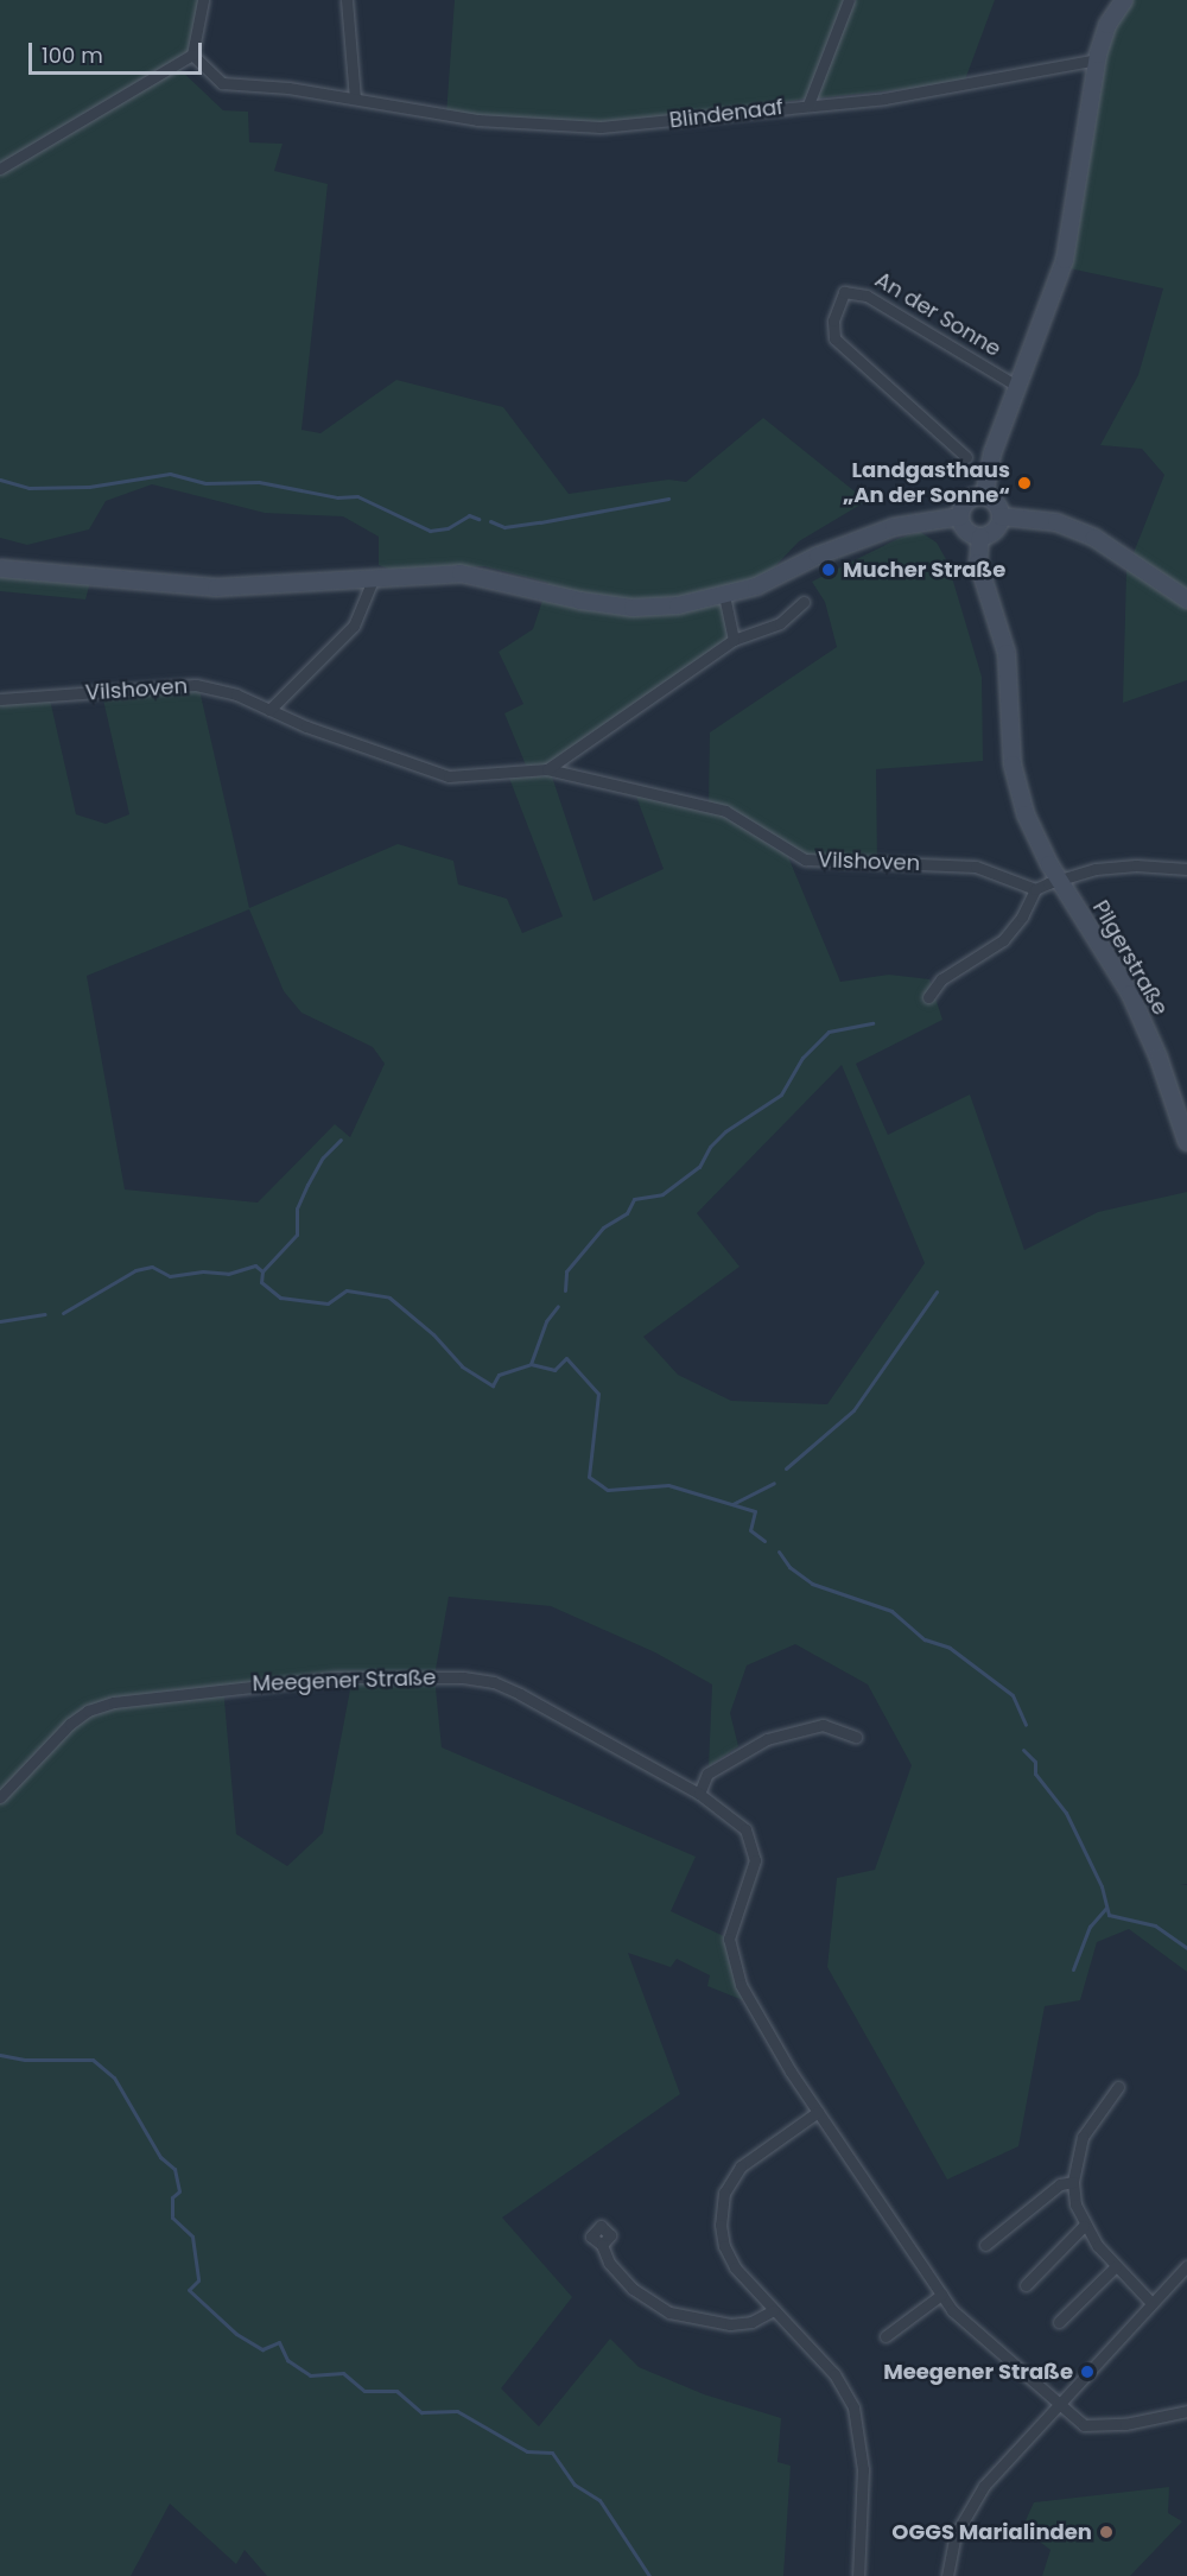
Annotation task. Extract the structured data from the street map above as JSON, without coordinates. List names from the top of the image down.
{
  "streets": {
    "main road": ["An der Sonne", "Pilgerstraße"],
    "street": ["Blindenaaf", "Vilshoven", "Meegener Straße"]
  },
  "crossings": [
    ["Blindenaaf", "An der Sonne"]
  ],
  "places": [
    "Landgasthaus „An der Sonne“",
    "Mucher Straße",
    "Meegener Straße",
    "OGGS Marialinden"
  ],
  "scale_bar": "100 m"
}
